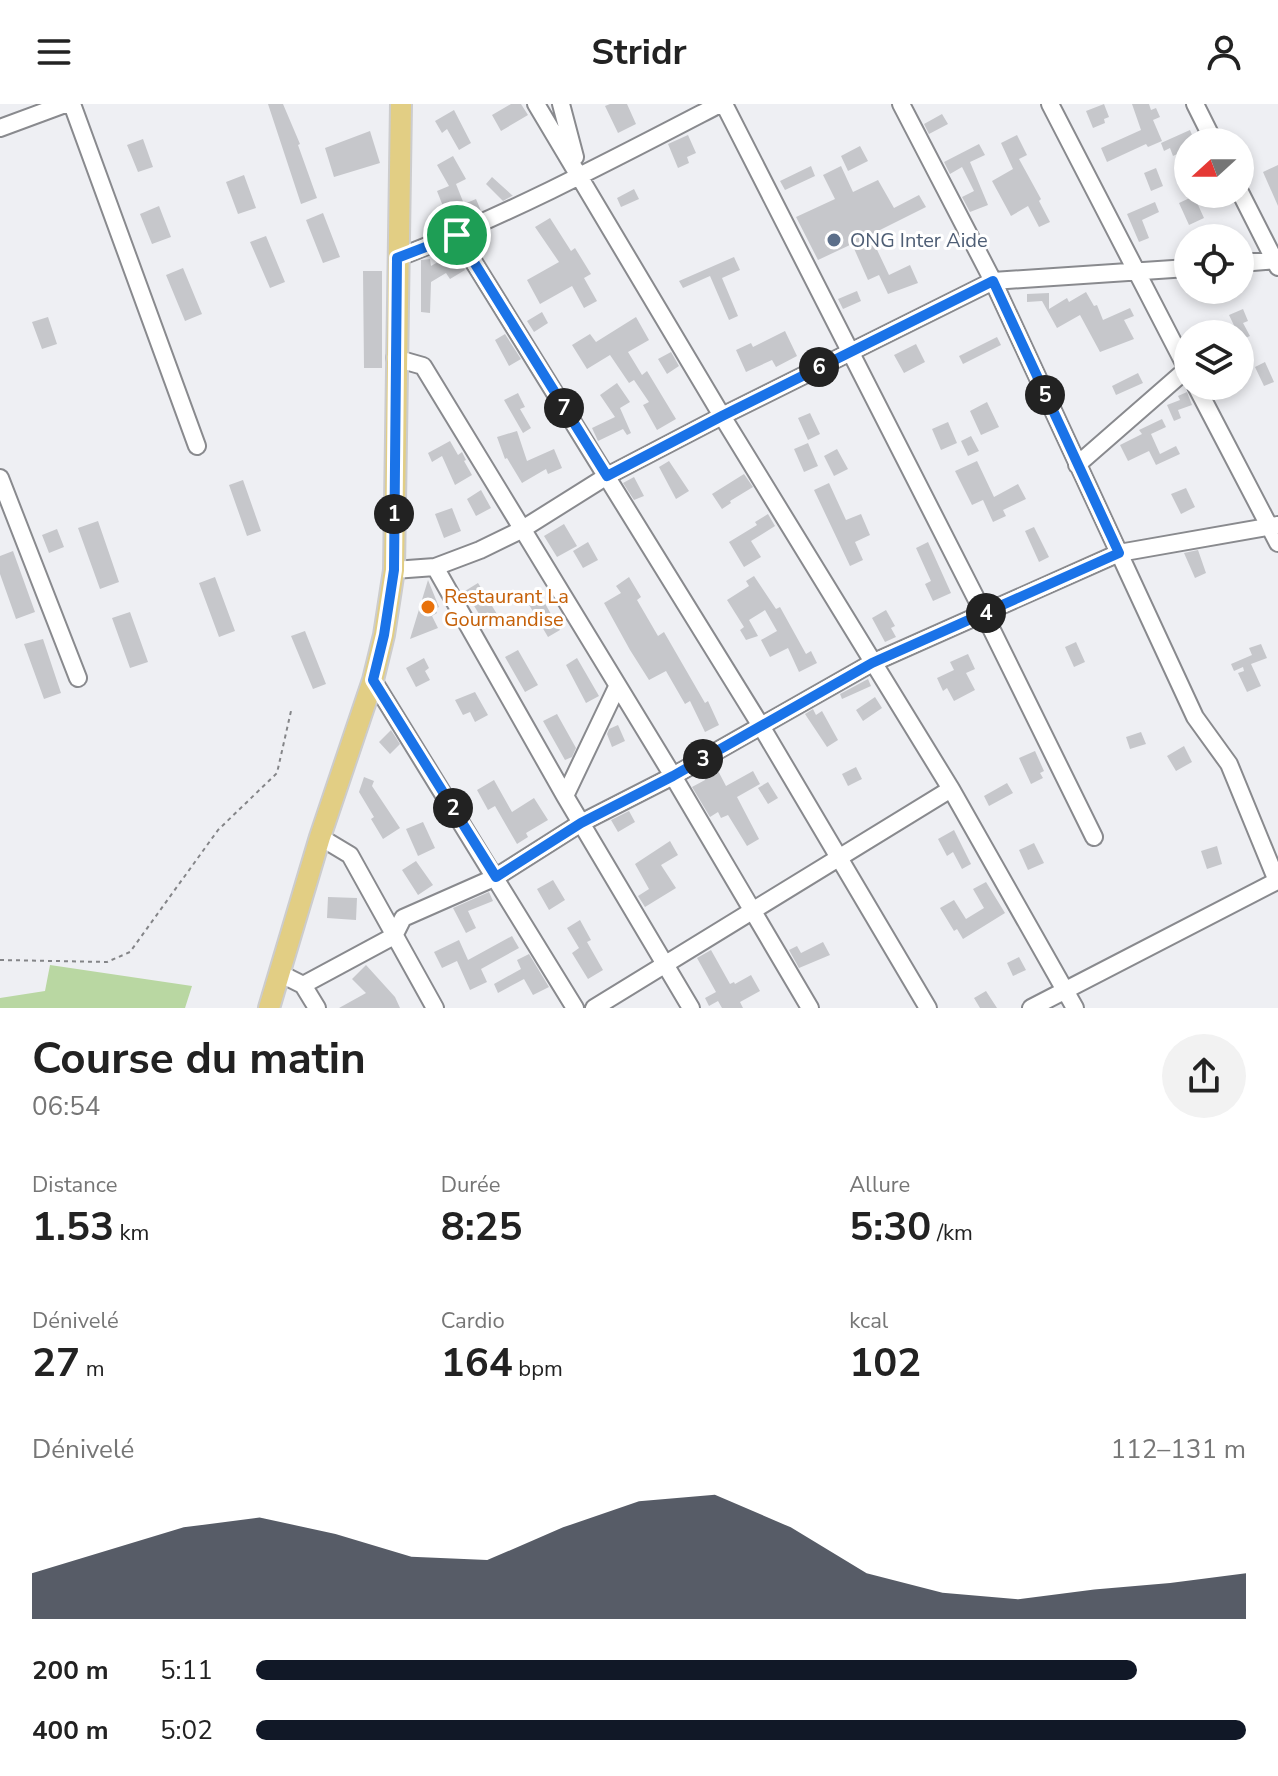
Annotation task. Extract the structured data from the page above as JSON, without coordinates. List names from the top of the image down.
{
  "places": ["ONG Inter Aide", "Restaurant La Gourmandise"],
  "north": "left",
  "page": {
    "header": "Stridr",
    "pins": [
      "6",
      "5",
      "7",
      "1",
      "4",
      "3",
      "2"
    ],
    "heading": ["Course du matin", "06:54"],
    "stats": [
      ["Distance", "1.53 km"],
      ["Durée", "8:25"],
      ["Allure", "5:30 /km"],
      ["Dénivelé", "27 m"],
      ["Cardio", "164 bpm"],
      ["kcal", "102"]
    ],
    "chart": ["Dénivelé", "112–131 m"],
    "list": [
      {
        "name": "200 m",
        "note": "5:11"
      },
      {
        "name": "400 m",
        "note": "5:02"
      }
    ]
  }
}
